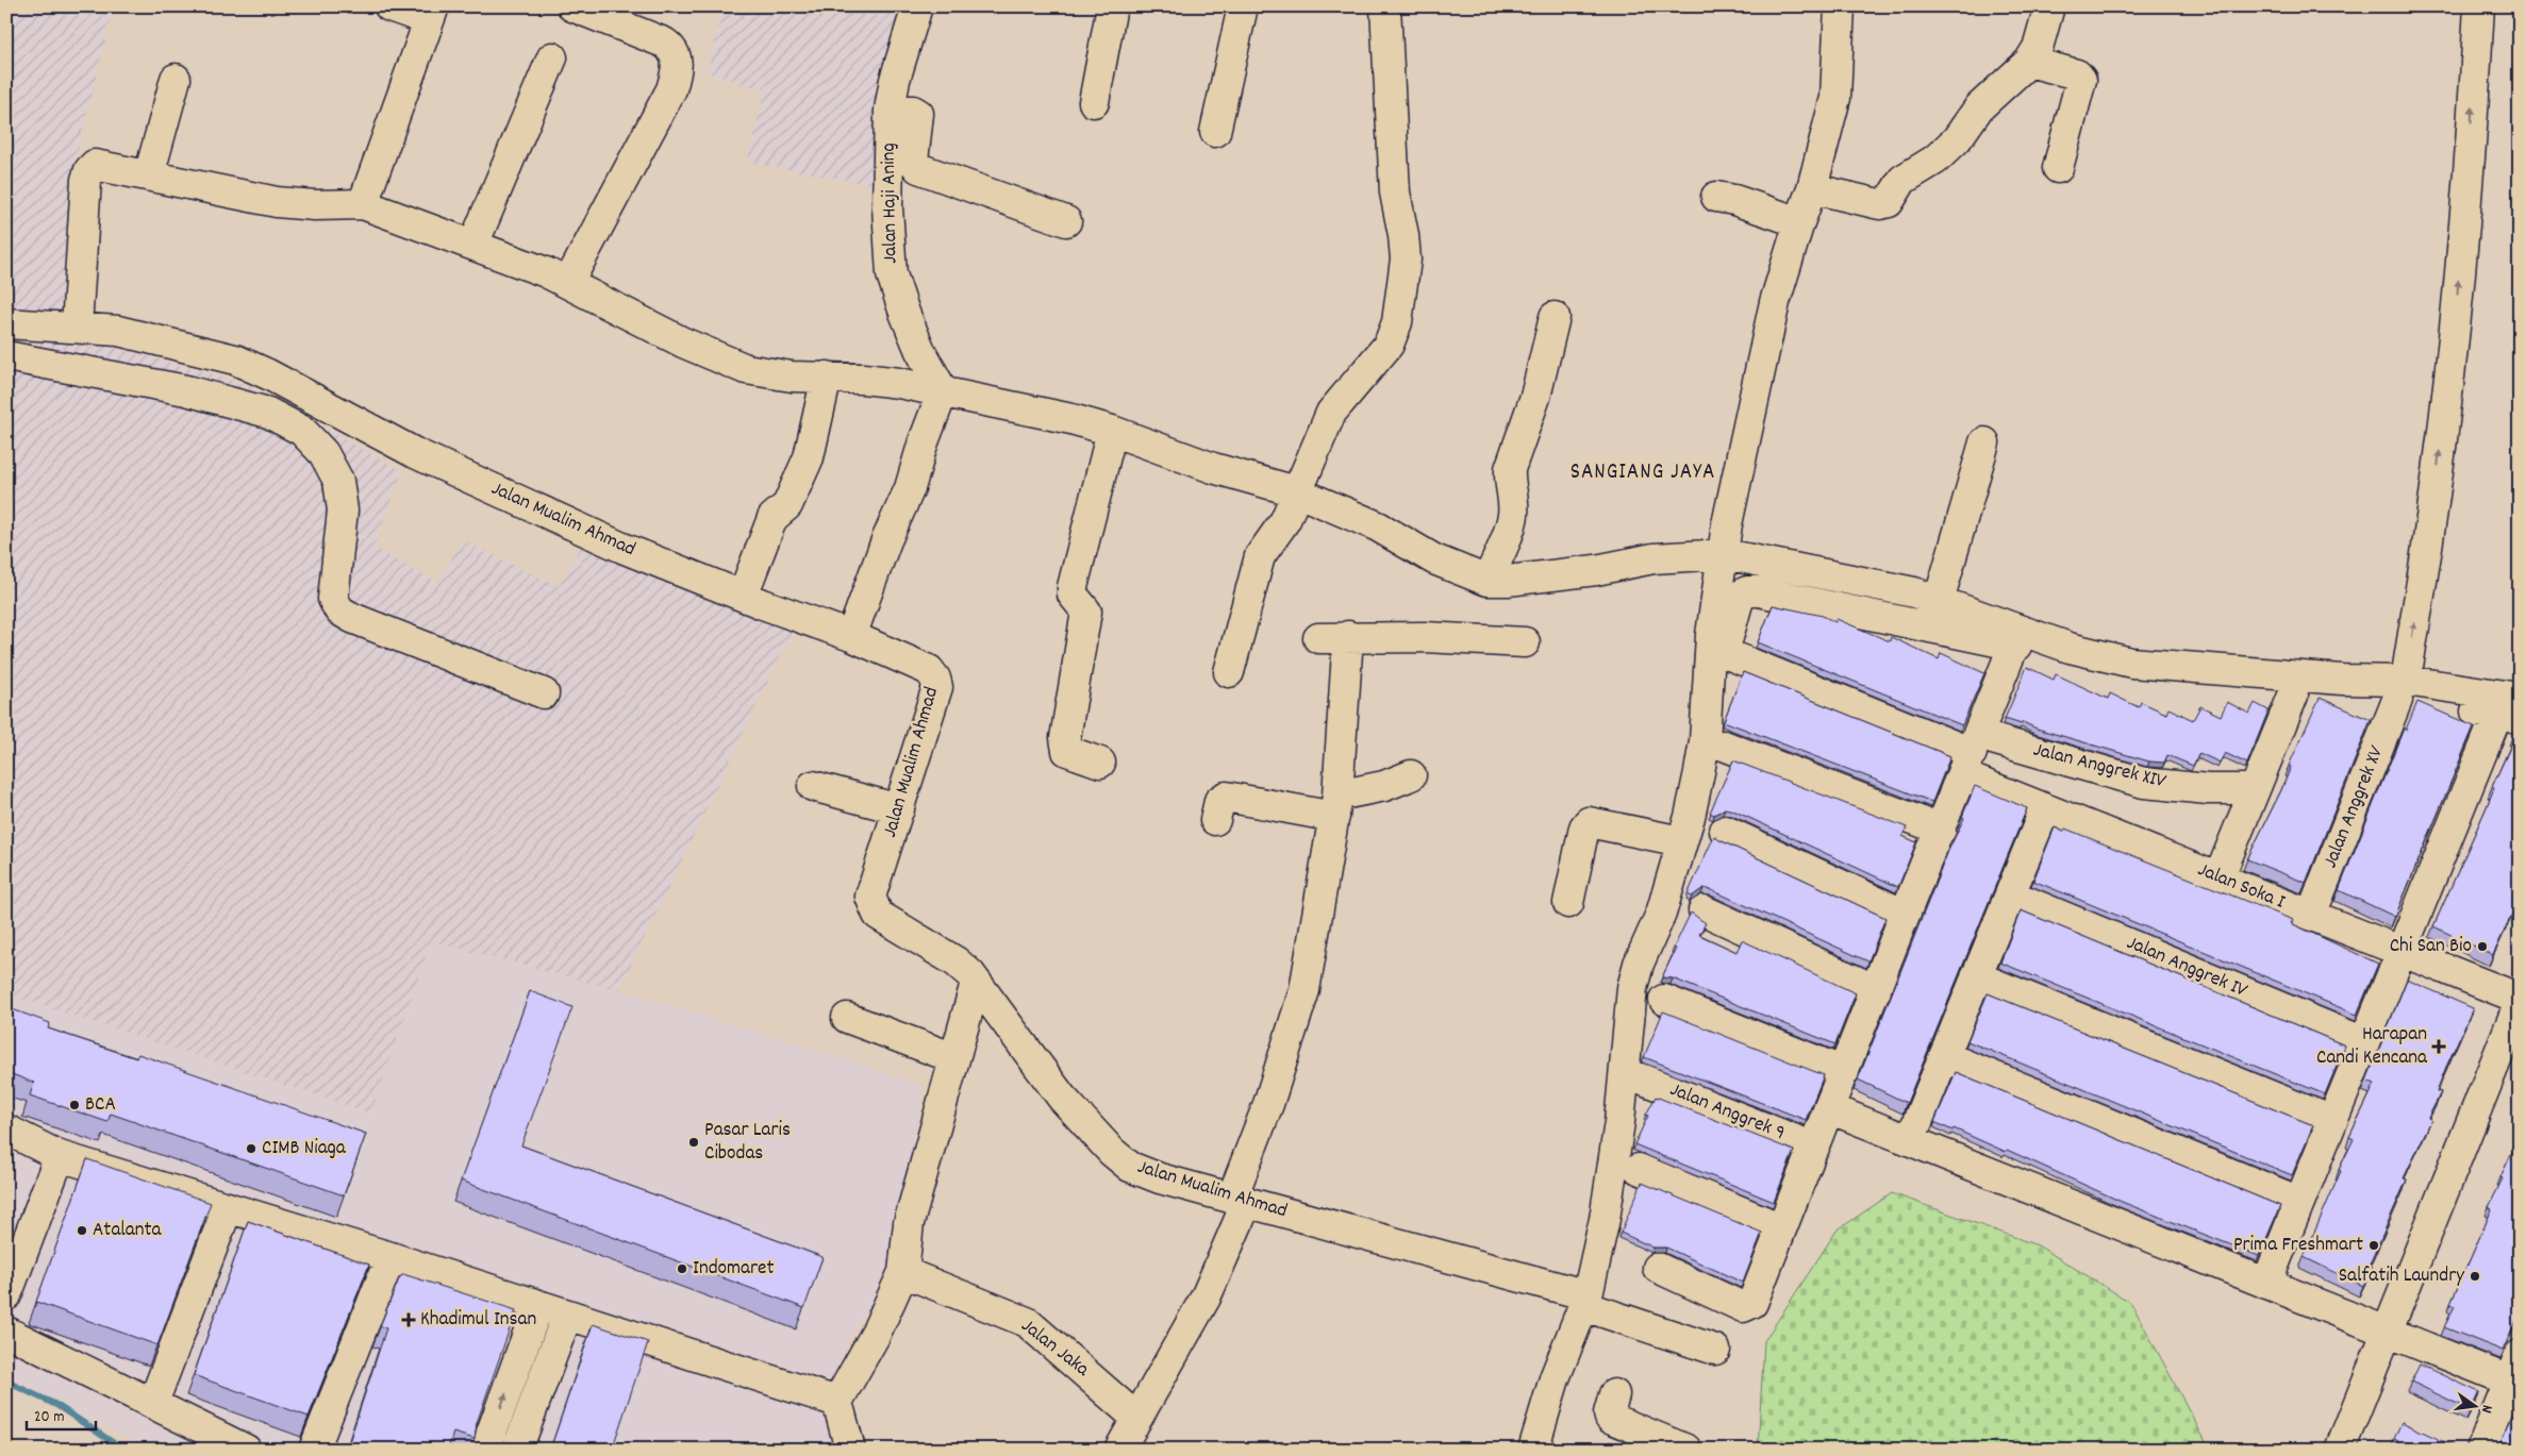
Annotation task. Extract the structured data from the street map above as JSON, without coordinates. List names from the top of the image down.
{
  "streets": {
    "street": [
      "Jalan Haji Aning",
      "Jalan Mualim Ahmad",
      "Jalan Anggrek XIV",
      "Jalan Anggrek XV",
      "Jalan Soka I",
      "Jalan Anggrek IV",
      "Jalan Anggrek 9",
      "Jalan Jaka"
    ]
  },
  "crossings": [
    ["Jalan Anggrek XIV", "Jalan Soka I"],
    ["Jalan Anggrek XV", "Jalan Soka I"]
  ],
  "one_way": ["Jalan Anggrek XV"],
  "districts": ["SANGIANG JAYA"],
  "places": {
    "other": [
      "Chi San Bio",
      "BCA",
      "Pasar Laris Cibodas",
      "CIMB Niaga",
      "Atalanta",
      "Prima Freshmart",
      "Indomaret",
      "Salfatih Laundry"
    ],
    "health": ["Harapan Candi Kencana", "Khadimul Insan"]
  },
  "scale_bar": "20 m",
  "north": "right"
}
